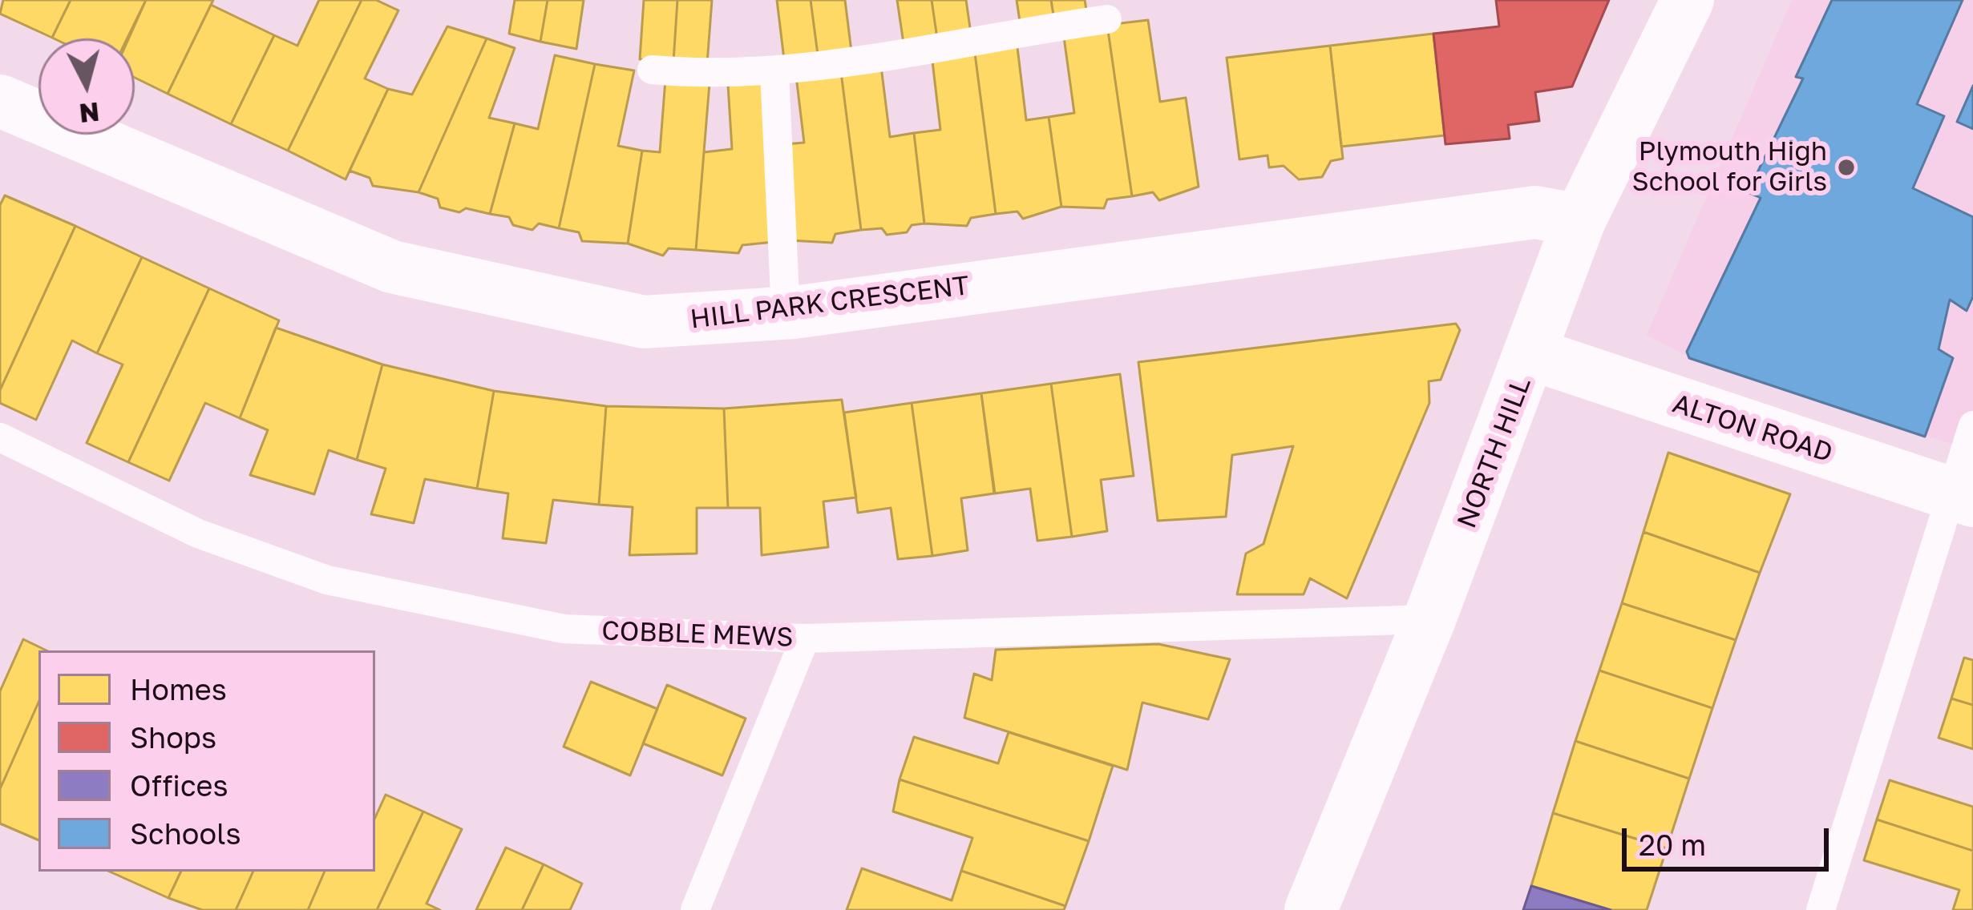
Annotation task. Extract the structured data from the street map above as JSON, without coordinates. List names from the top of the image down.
{
  "streets": {
    "street": ["HILL PARK CRESCENT", "ALTON ROAD", "NORTH HILL"],
    "lane": ["COBBLE MEWS"]
  },
  "crossings": [
    ["HILL PARK CRESCENT", "NORTH HILL"],
    ["ALTON ROAD", "NORTH HILL"],
    ["NORTH HILL", "COBBLE MEWS"]
  ],
  "places": ["Plymouth High School for Girls"],
  "legend": [
    "Homes",
    "Shops",
    "Offices",
    "Schools"
  ],
  "scale_bar": "20 m",
  "north": "bottom"
}
